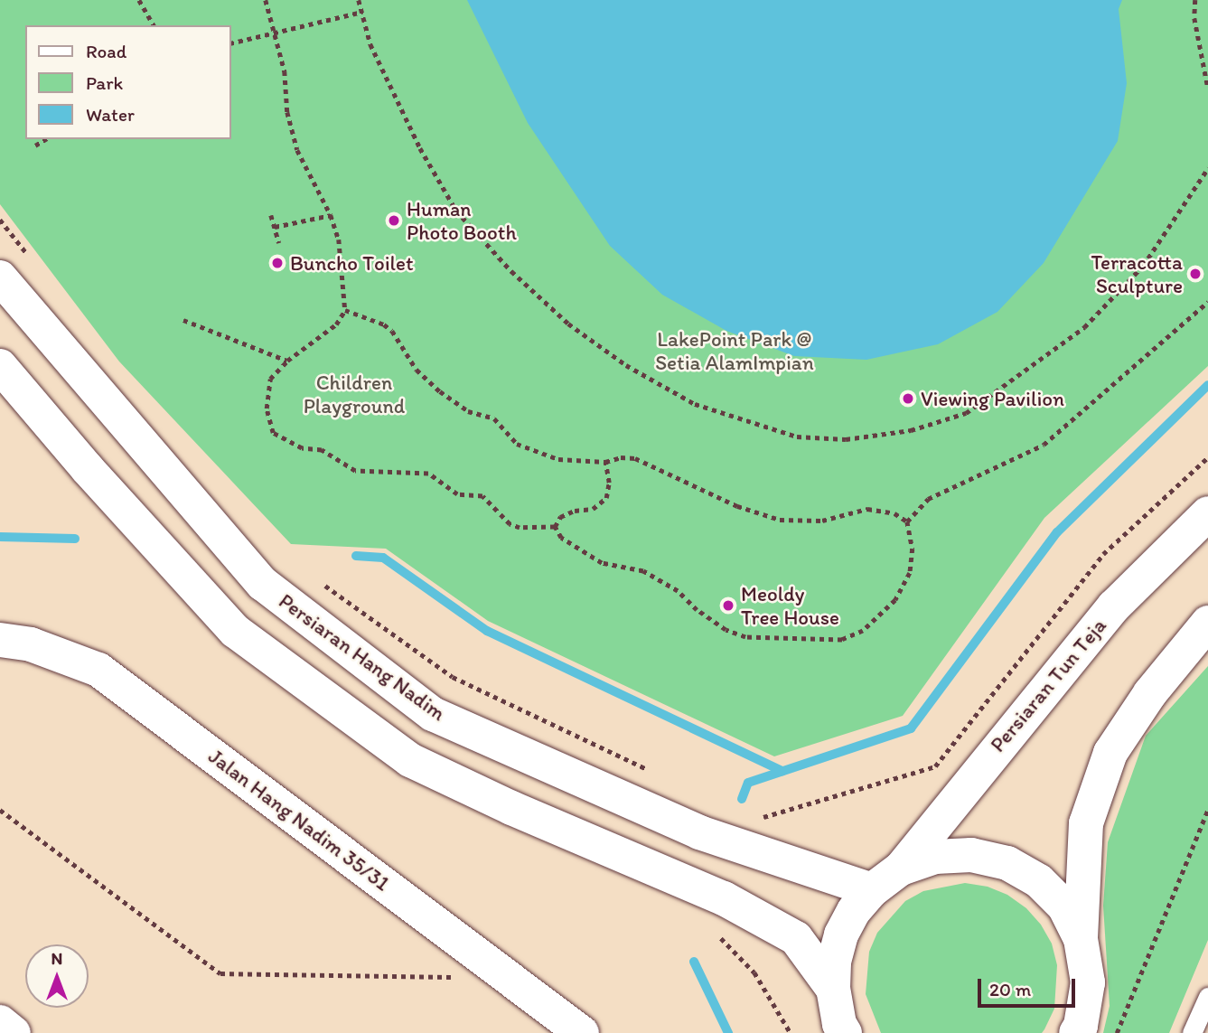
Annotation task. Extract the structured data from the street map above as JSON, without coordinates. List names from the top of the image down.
{
  "streets": {
    "street": ["Persiaran Hang Nadim", "Persiaran Tun Teja", "Jalan Hang Nadim 35/31"]
  },
  "parks": ["LakePoint Park @ Setia AlamImpian", "Children Playground"],
  "places": [
    "Human Photo Booth",
    "Buncho Toilet",
    "Terracotta Sculpture",
    "Viewing Pavilion",
    "Meoldy Tree House"
  ],
  "legend": ["Road", "Park", "Water"],
  "scale_bar": "20 m",
  "north": "top"
}
